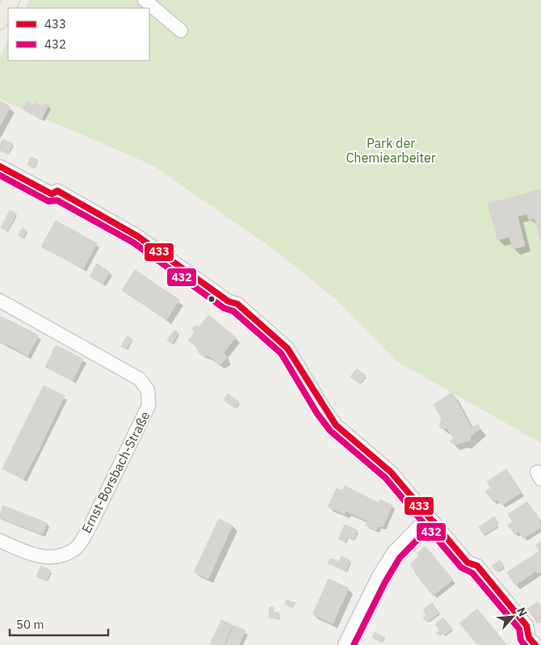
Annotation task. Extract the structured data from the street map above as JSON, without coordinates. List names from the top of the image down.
{
  "streets": {
    "street": ["Ernst-Borsbach-Straße"]
  },
  "parks": ["Park der Chemiearbeiter"],
  "lines": ["transit line 433", "transit line 432"],
  "legend": ["433", "432"],
  "scale_bar": "50 m",
  "north": "top right"
}
